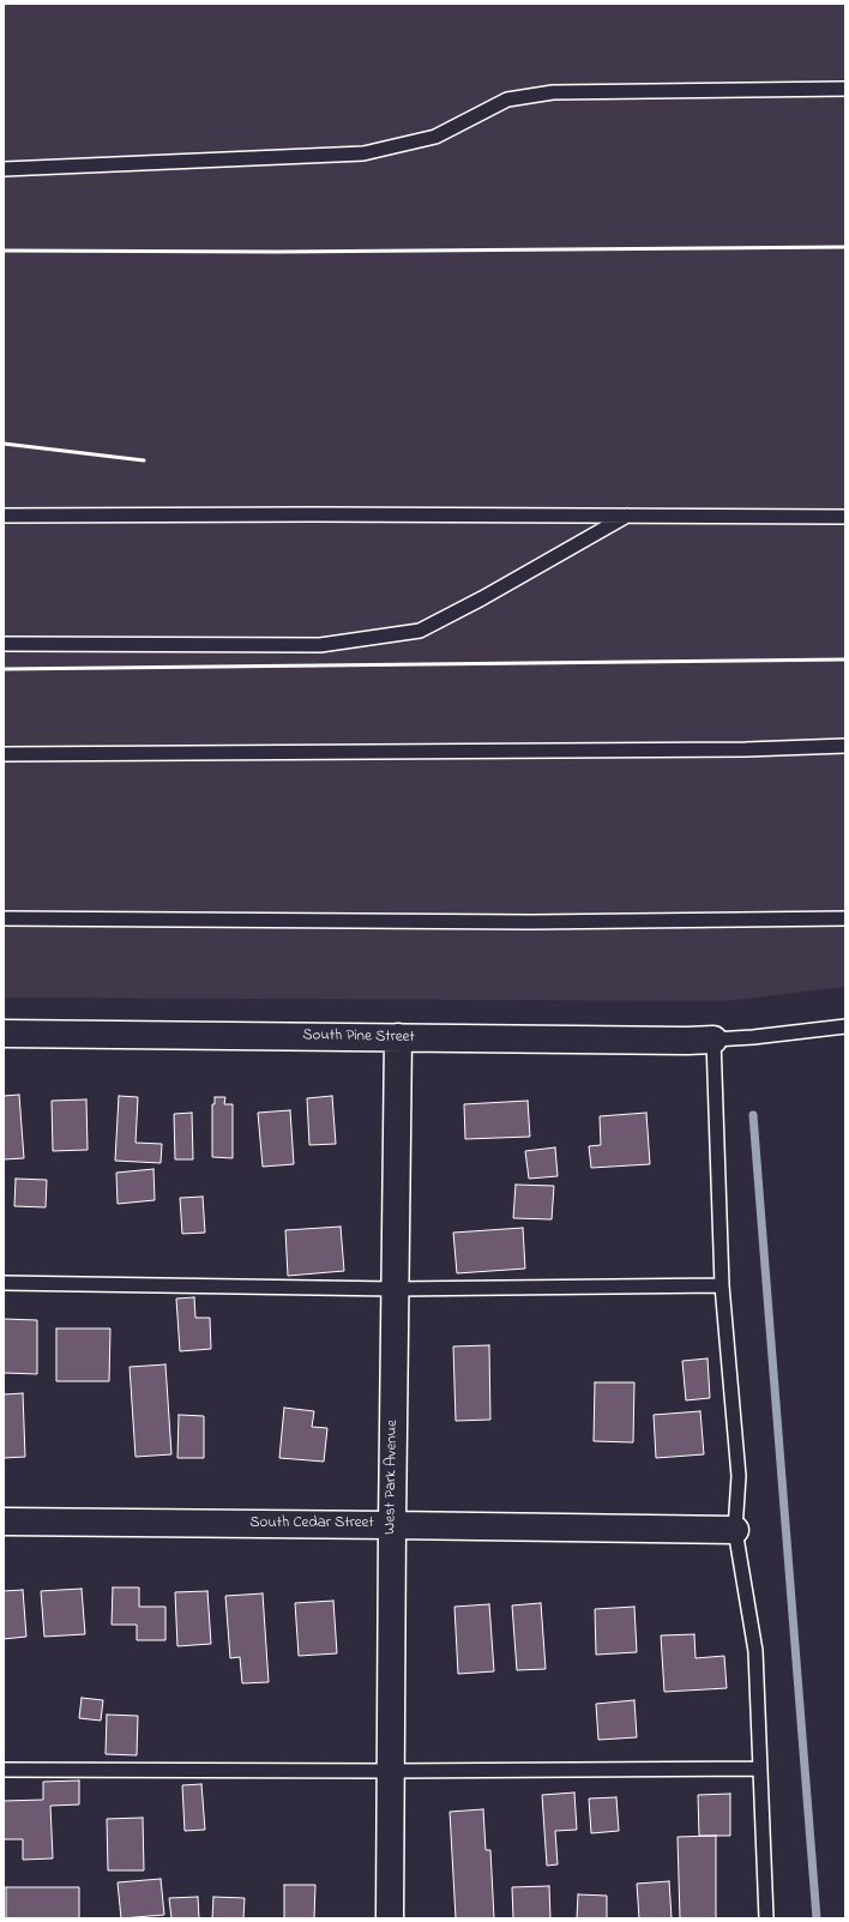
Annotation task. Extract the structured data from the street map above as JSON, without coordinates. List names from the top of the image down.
{
  "streets": {
    "street": ["South Pine Street", "West Park Avenue", "South Cedar Street"]
  },
  "crossings": [
    ["South Pine Street", "West Park Avenue"],
    ["West Park Avenue", "South Cedar Street"]
  ]
}
